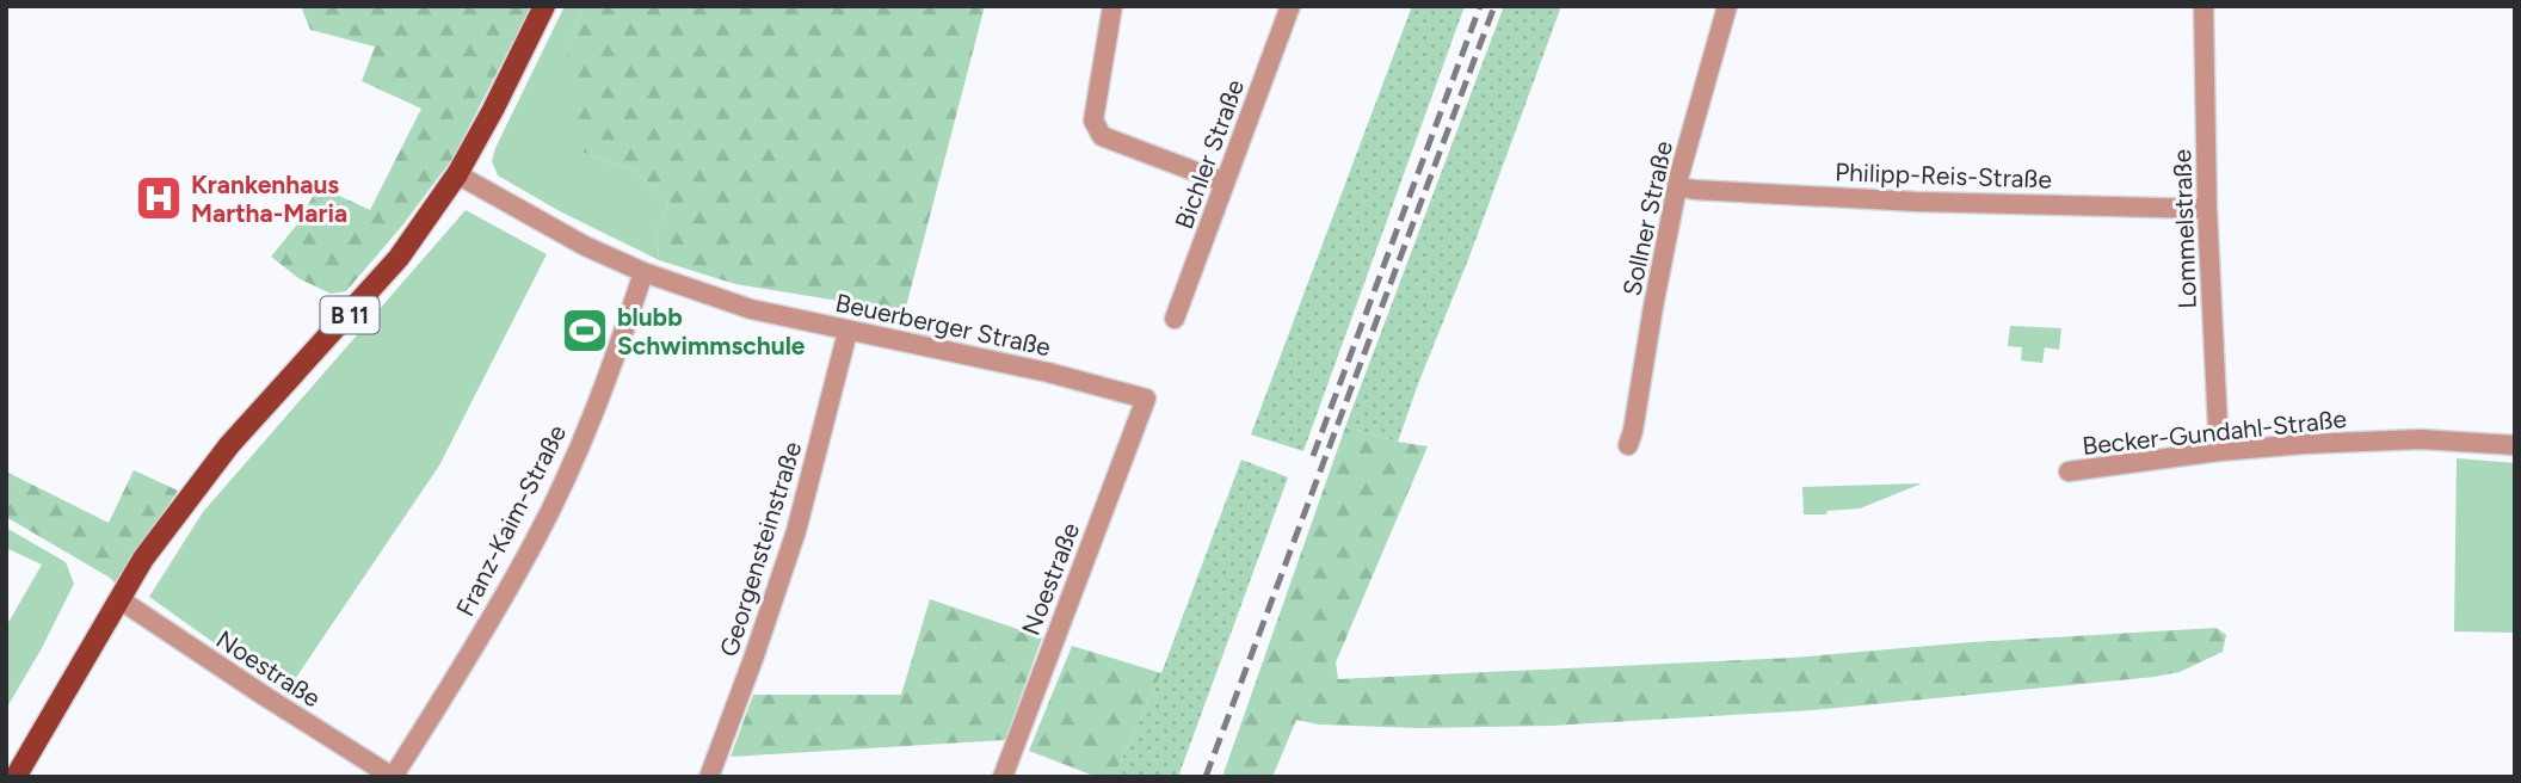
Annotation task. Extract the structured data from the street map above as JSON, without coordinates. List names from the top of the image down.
{
  "streets": {
    "main road": ["B 11"],
    "street": [
      "Bichler Straße",
      "Philipp-Reis-Straße",
      "Sollner Straße",
      "Lommelstraße",
      "Beuerberger Straße",
      "Becker-Gundahl-Straße",
      "Franz-Kaim-Straße",
      "Georgensteinstraße",
      "Noestraße"
    ]
  },
  "crossings": [
    ["Philipp-Reis-Straße", "Sollner Straße"],
    ["Philipp-Reis-Straße", "Lommelstraße"],
    ["Lommelstraße", "Becker-Gundahl-Straße"],
    ["B 11", "Beuerberger Straße"],
    ["B 11", "Noestraße"],
    ["Beuerberger Straße", "Franz-Kaim-Straße"],
    ["Beuerberger Straße", "Georgensteinstraße"],
    ["Beuerberger Straße", "Noestraße"],
    ["Franz-Kaim-Straße", "Noestraße"]
  ],
  "places": {
    "hospital": ["Krankenhaus Martha-Maria"],
    "sports": ["blubb Schwimmschule"]
  }
}
